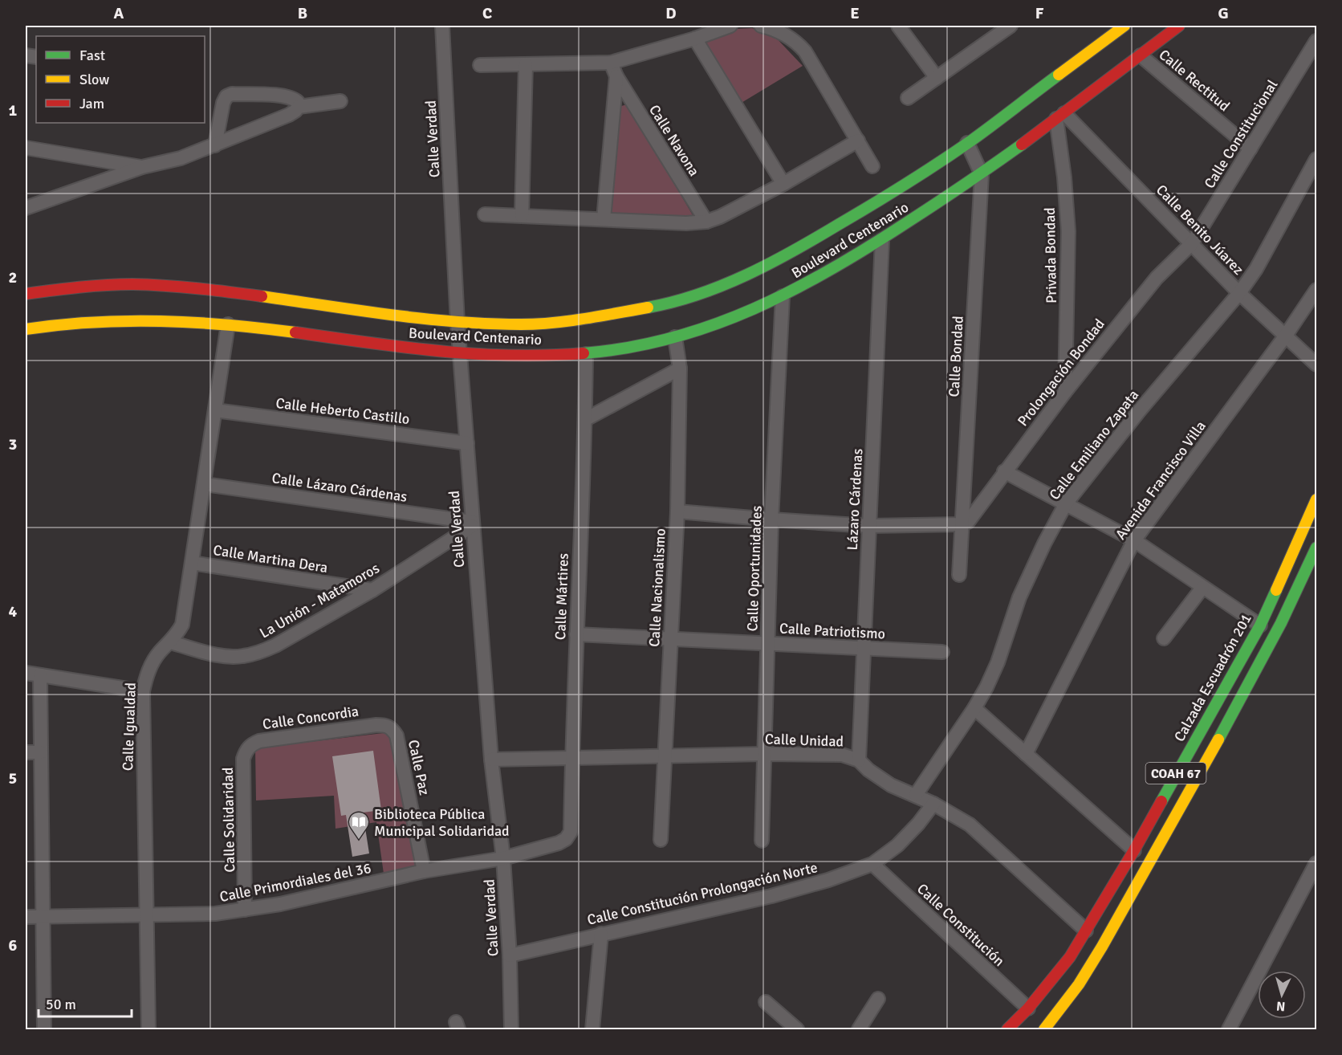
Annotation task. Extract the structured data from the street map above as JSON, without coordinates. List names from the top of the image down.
{
  "streets": {
    "main road": ["Boulevard Centenario", "Calzada Escuadrón 201", "COAH 67"],
    "street": [
      "Calle Rectitud",
      "Calle Constitucional",
      "Calle Verdad",
      "Calle Navona",
      "Calle Benito Júarez",
      "Privada Bondad",
      "Calle Bondad",
      "Prolongación Bondad",
      "Calle Heberto Castillo",
      "Calle Emiliano Zapata",
      "Avenida Francisco Villa",
      "Calle Lázaro Cárdenas",
      "Lázaro Cárdenas",
      "Calle Martina Dera",
      "Calle Oportunidades",
      "Calle Nacionalismo",
      "Calle Mártires",
      "La Unión - Matamoros",
      "Calle Patriotismo",
      "Calle Concordia",
      "Calle Igualdad",
      "Calle Unidad",
      "Calle Paz",
      "Calle Solidaridad",
      "Calle Primordiales del 36",
      "Calle Constitución Prolongación Norte",
      "Calle Constitución"
    ]
  },
  "crossings": [
    ["Calle Rectitud", "Calle Constitucional"],
    ["Calle Rectitud", "Boulevard Centenario"],
    ["Calle Constitucional", "Calle Benito Júarez"],
    ["Calle Constitucional", "Prolongación Bondad"],
    ["Calle Verdad", "Boulevard Centenario"],
    ["Calle Verdad", "Calle Heberto Castillo"],
    ["Calle Verdad", "Calle Lázaro Cárdenas"],
    ["Calle Verdad", "La Unión - Matamoros"],
    ["Calle Verdad", "Calle Unidad"],
    ["Calle Verdad", "Calle Primordiales del 36"],
    ["Calle Verdad", "Calle Constitución Prolongación Norte"],
    ["Calle Benito Júarez", "Boulevard Centenario"],
    ["Calle Benito Júarez", "Privada Bondad"],
    ["Calle Benito Júarez", "Prolongación Bondad"],
    ["Calle Benito Júarez", "Calle Emiliano Zapata"],
    ["Calle Benito Júarez", "Avenida Francisco Villa"],
    ["Boulevard Centenario", "Privada Bondad"],
    ["Boulevard Centenario", "Calle Bondad"],
    ["Boulevard Centenario", "Lázaro Cárdenas"],
    ["Boulevard Centenario", "Calle Oportunidades"],
    ["Boulevard Centenario", "Calle Nacionalismo"],
    ["Boulevard Centenario", "Calle Mártires"],
    ["Boulevard Centenario", "Calle Igualdad"],
    ["Privada Bondad", "Prolongación Bondad"],
    ["Calle Bondad", "Prolongación Bondad"],
    ["Calle Heberto Castillo", "Calle Igualdad"],
    ["Calle Emiliano Zapata", "Calle Unidad"],
    ["Calle Lázaro Cárdenas", "La Unión - Matamoros"],
    ["Calle Lázaro Cárdenas", "Calle Igualdad"],
    ["Lázaro Cárdenas", "Calle Patriotismo"],
    ["Lázaro Cárdenas", "Calle Unidad"],
    ["Calle Martina Dera", "La Unión - Matamoros"],
    ["Calle Martina Dera", "Calle Igualdad"],
    ["Calle Oportunidades", "Calle Patriotismo"],
    ["Calle Oportunidades", "Calle Unidad"],
    ["Calle Nacionalismo", "Calle Patriotismo"],
    ["Calle Nacionalismo", "Calle Unidad"],
    ["Calle Mártires", "Calle Patriotismo"],
    ["Calle Mártires", "Calle Unidad"],
    ["Calle Mártires", "Calle Primordiales del 36"],
    ["La Unión - Matamoros", "Calle Igualdad"],
    ["Calzada Escuadrón 201", "Calle Unidad"],
    ["Calzada Escuadrón 201", "Calle Constitución"],
    ["Calle Concordia", "Calle Paz"],
    ["Calle Concordia", "Calle Solidaridad"],
    ["Calle Igualdad", "Calle Primordiales del 36"],
    ["Calle Unidad", "Calle Constitución Prolongación Norte"],
    ["Calle Paz", "Calle Primordiales del 36"],
    ["Calle Solidaridad", "Calle Primordiales del 36"],
    ["Calle Constitución Prolongación Norte", "Calle Constitución"]
  ],
  "places": {
    "library": ["Biblioteca Pública Municipal Solidaridad"]
  },
  "legend": ["Fast", "Slow", "Jam"],
  "scale_bar": "50 m",
  "north": "bottom",
  "grid": {
    "columns": [
      "A",
      "B",
      "C",
      "D",
      "E",
      "F",
      "G"
    ],
    "rows": [
      "1",
      "2",
      "3",
      "4",
      "5",
      "6"
    ]
  }
}
